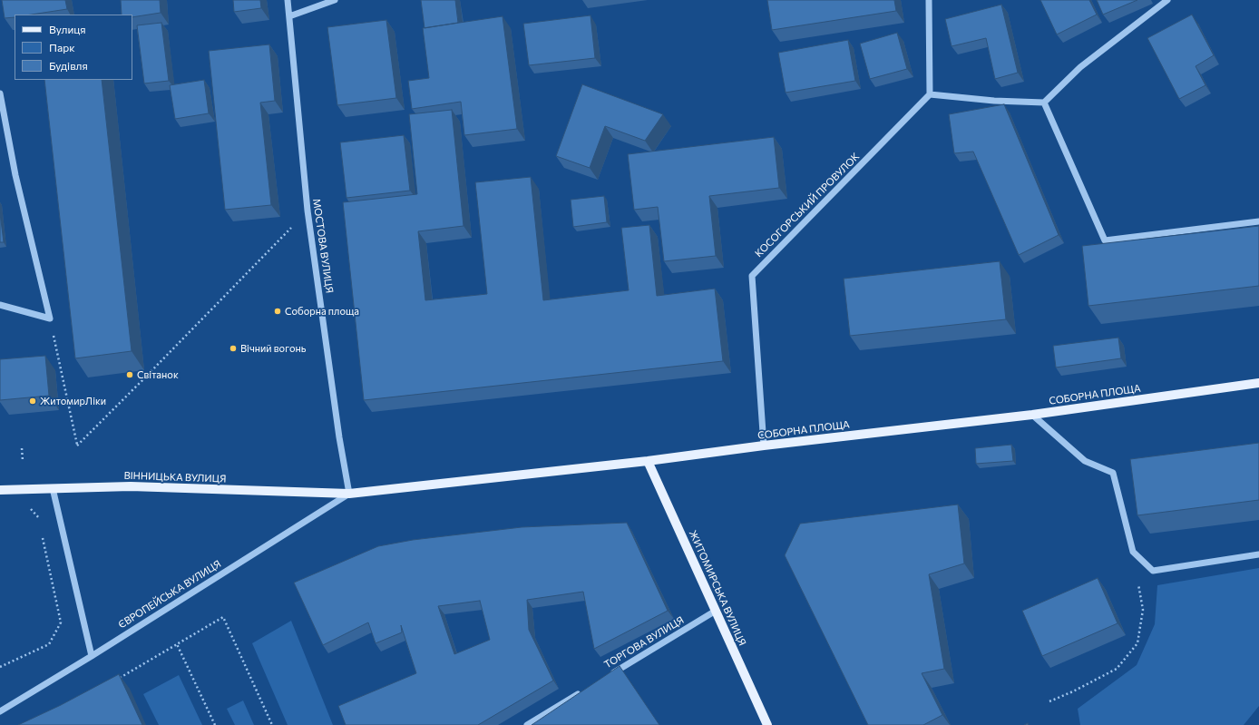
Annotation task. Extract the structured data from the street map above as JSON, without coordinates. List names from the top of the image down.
{
  "streets": {
    "main road": ["СОБОРНА ПЛОЩА", "ВІННИЦЬКА ВУЛИЦЯ", "ЖИТОМИРСЬКА ВУЛИЦЯ"],
    "street": [
      "КОСОГОРСЬКИЙ ПРОВУЛОК",
      "МОСТОВА ВУЛИЦЯ",
      "ЄВРОПЕЙСЬКА ВУЛИЦЯ",
      "ТОРГОВА ВУЛИЦЯ"
    ]
  },
  "crossings": [
    ["КОСОГОРСЬКИЙ ПРОВУЛОК", "СОБОРНА ПЛОЩА"],
    ["МОСТОВА ВУЛИЦЯ", "СОБОРНА ПЛОЩА"],
    ["МОСТОВА ВУЛИЦЯ", "ВІННИЦЬКА ВУЛИЦЯ"],
    ["МОСТОВА ВУЛИЦЯ", "ЄВРОПЕЙСЬКА ВУЛИЦЯ"],
    ["СОБОРНА ПЛОЩА", "ВІННИЦЬКА ВУЛИЦЯ"],
    ["СОБОРНА ПЛОЩА", "ЖИТОМИРСЬКА ВУЛИЦЯ"],
    ["СОБОРНА ПЛОЩА", "ЄВРОПЕЙСЬКА ВУЛИЦЯ"],
    ["ВІННИЦЬКА ВУЛИЦЯ", "ЄВРОПЕЙСЬКА ВУЛИЦЯ"],
    ["ЖИТОМИРСЬКА ВУЛИЦЯ", "ТОРГОВА ВУЛИЦЯ"]
  ],
  "places": [
    "Соборна площа",
    "Вічний вогонь",
    "Світанок",
    "ЖитомирЛіки"
  ],
  "legend": ["Вулиця", "Парк", "Будівля"]
}
